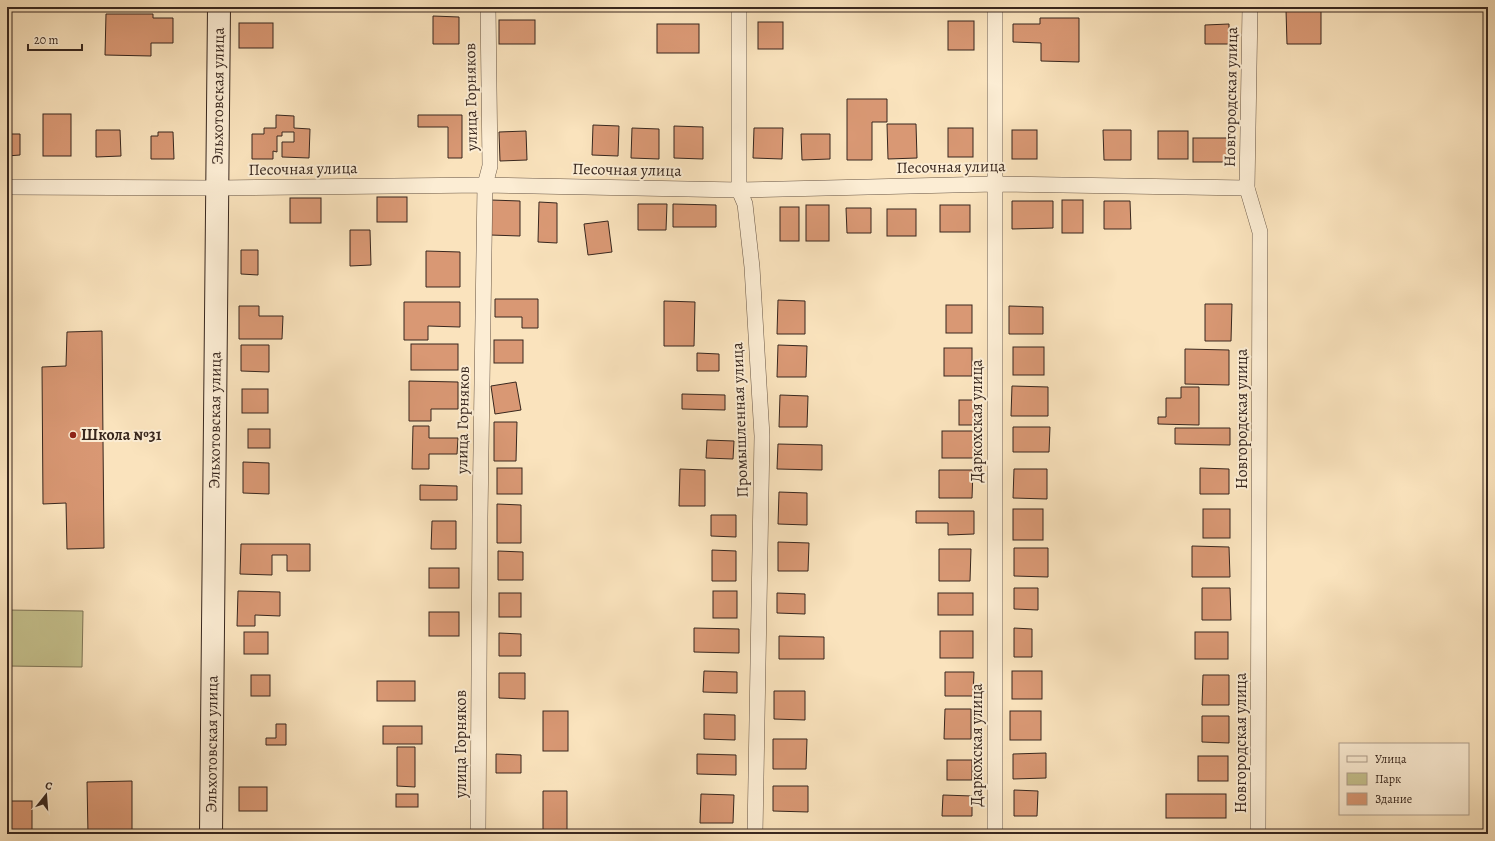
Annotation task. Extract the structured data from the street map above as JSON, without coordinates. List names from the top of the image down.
{
  "streets": {
    "street": [
      "Эльхотовская улица",
      "улица Горняков",
      "Новгородская улица",
      "Песочная улица",
      "Промышленная улица",
      "Даркохская улица"
    ]
  },
  "crossings": [
    ["Эльхотовская улица", "Песочная улица"],
    ["улица Горняков", "Песочная улица"],
    ["Новгородская улица", "Песочная улица"],
    ["Песочная улица", "Промышленная улица"],
    ["Песочная улица", "Даркохская улица"]
  ],
  "places": ["Школа №31"],
  "legend": ["Улица", "Парк", "Здание"],
  "scale_bar": "20 m",
  "north": "top"
}
